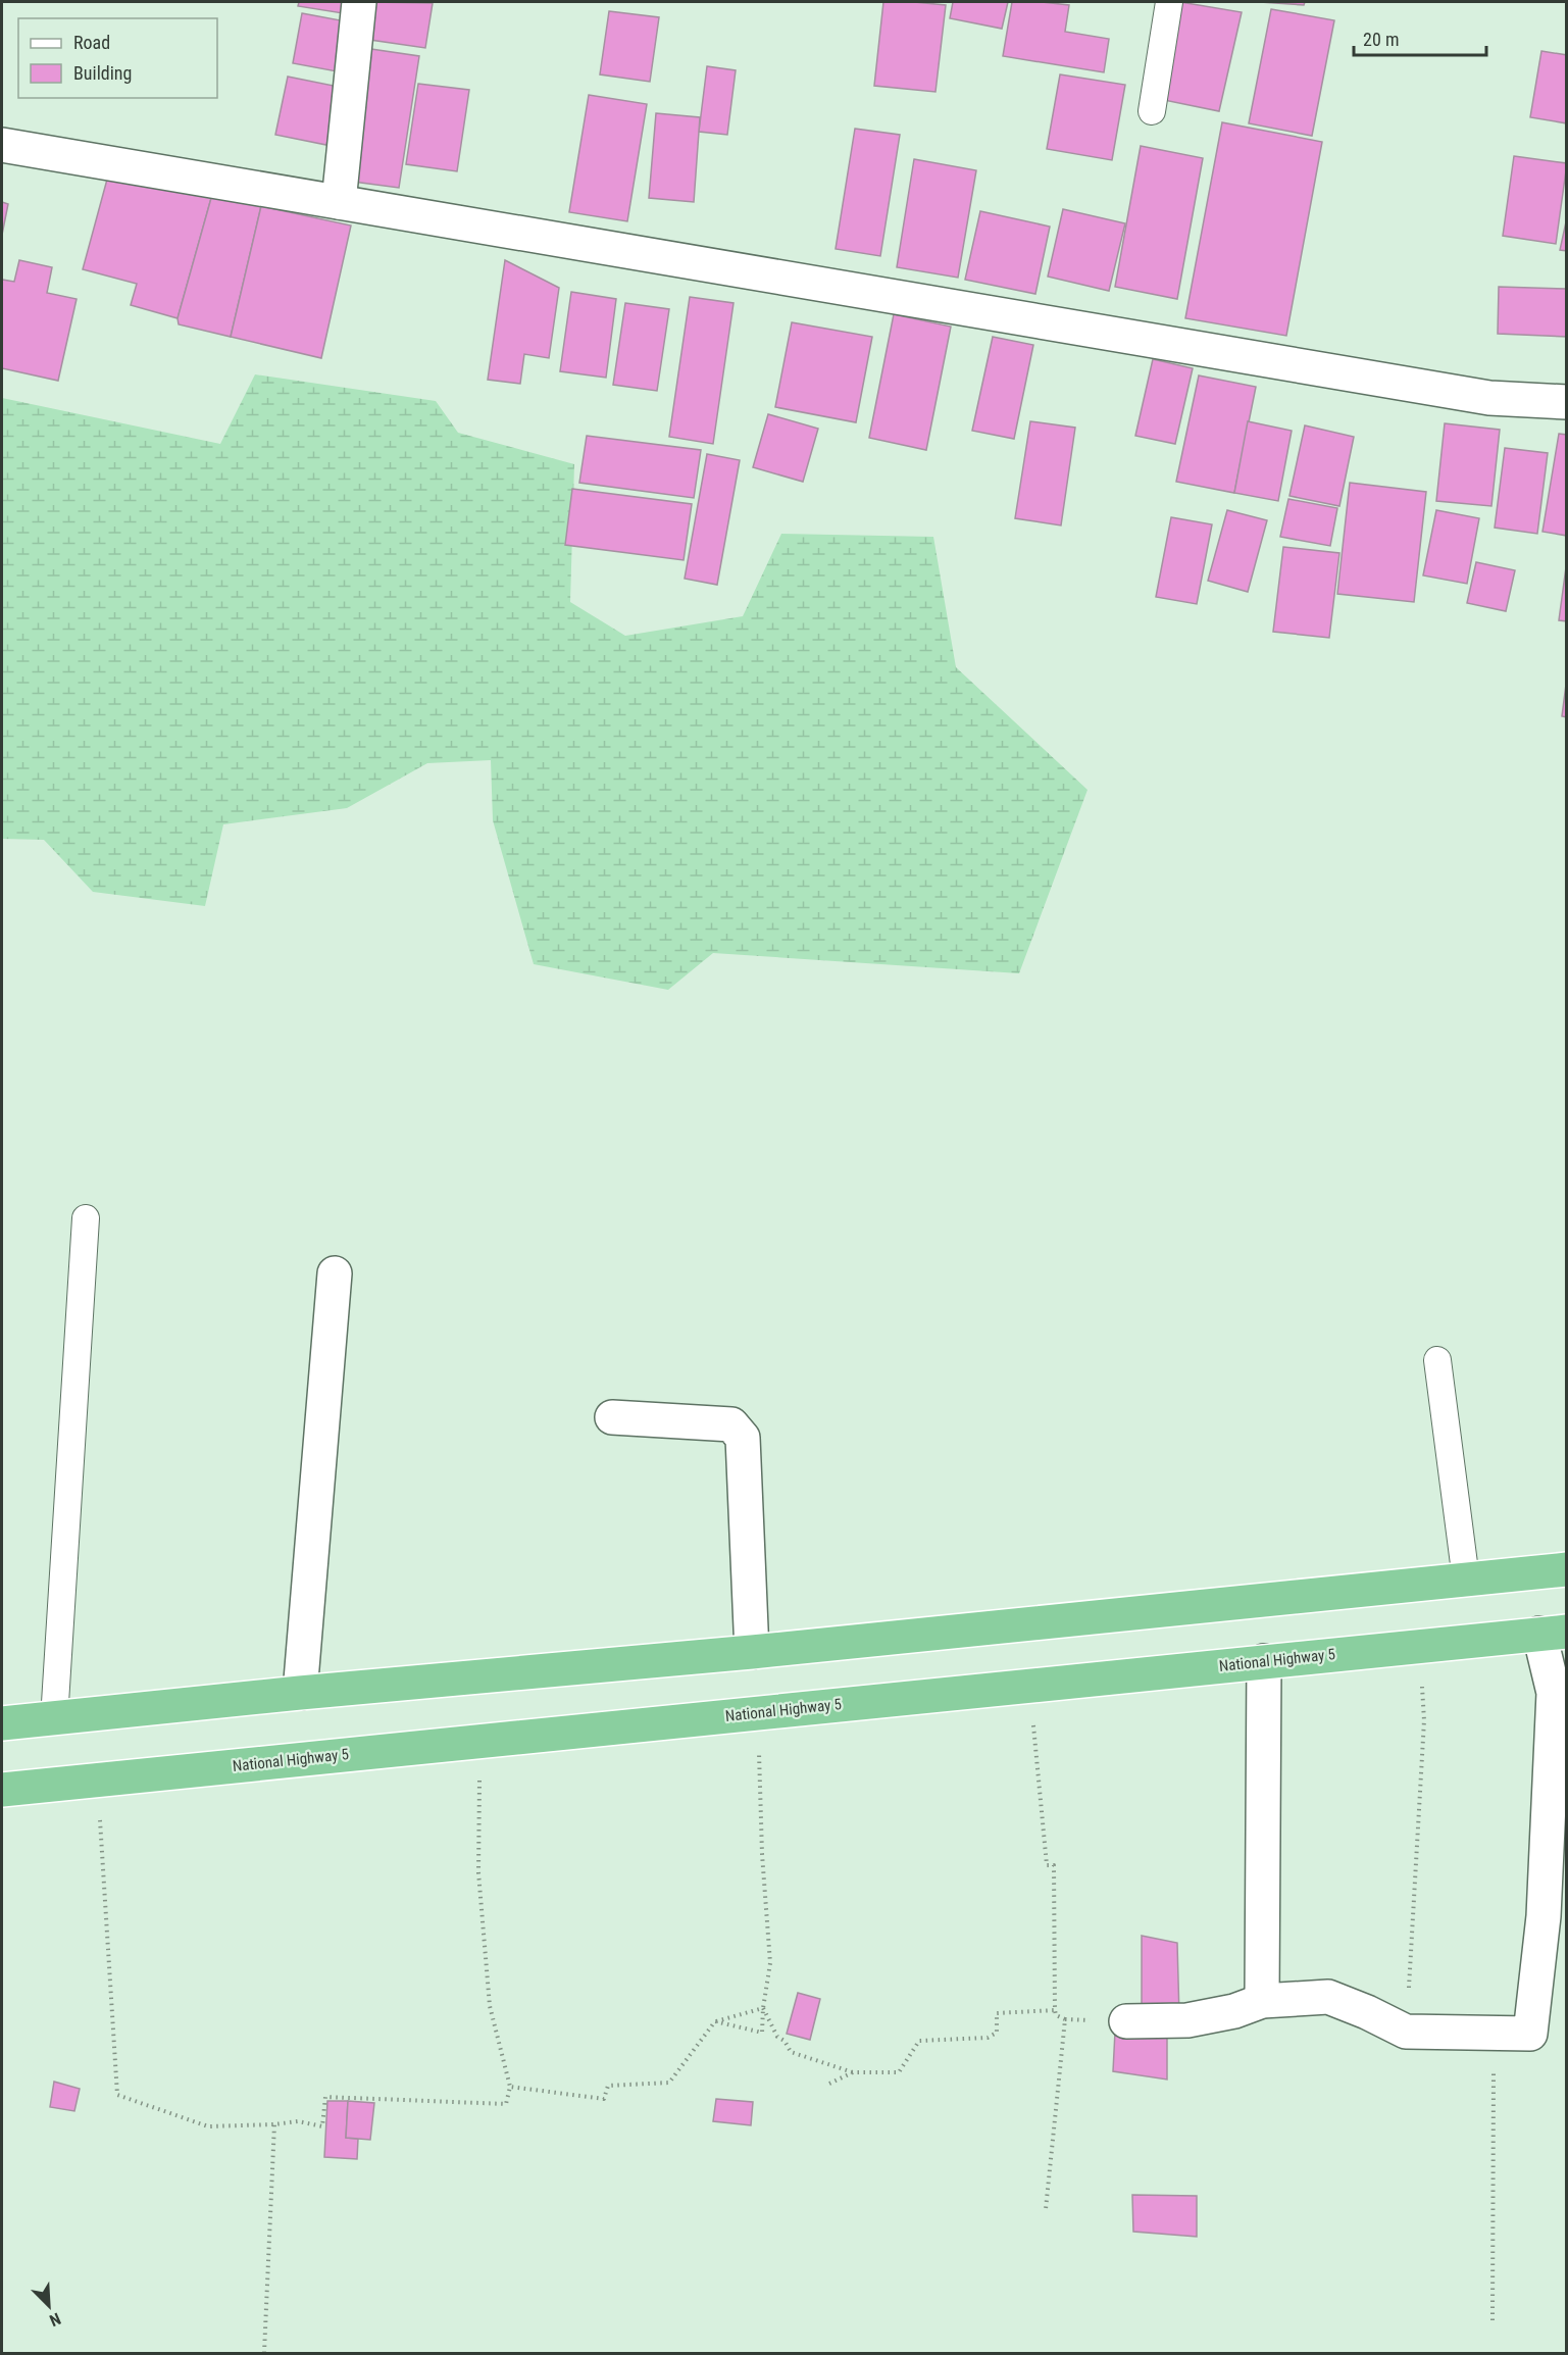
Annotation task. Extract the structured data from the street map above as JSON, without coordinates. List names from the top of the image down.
{
  "streets": {
    "highway": ["National Highway 5"]
  },
  "legend": ["Road", "Building"],
  "scale_bar": "20 m",
  "north": "bottom right"
}
